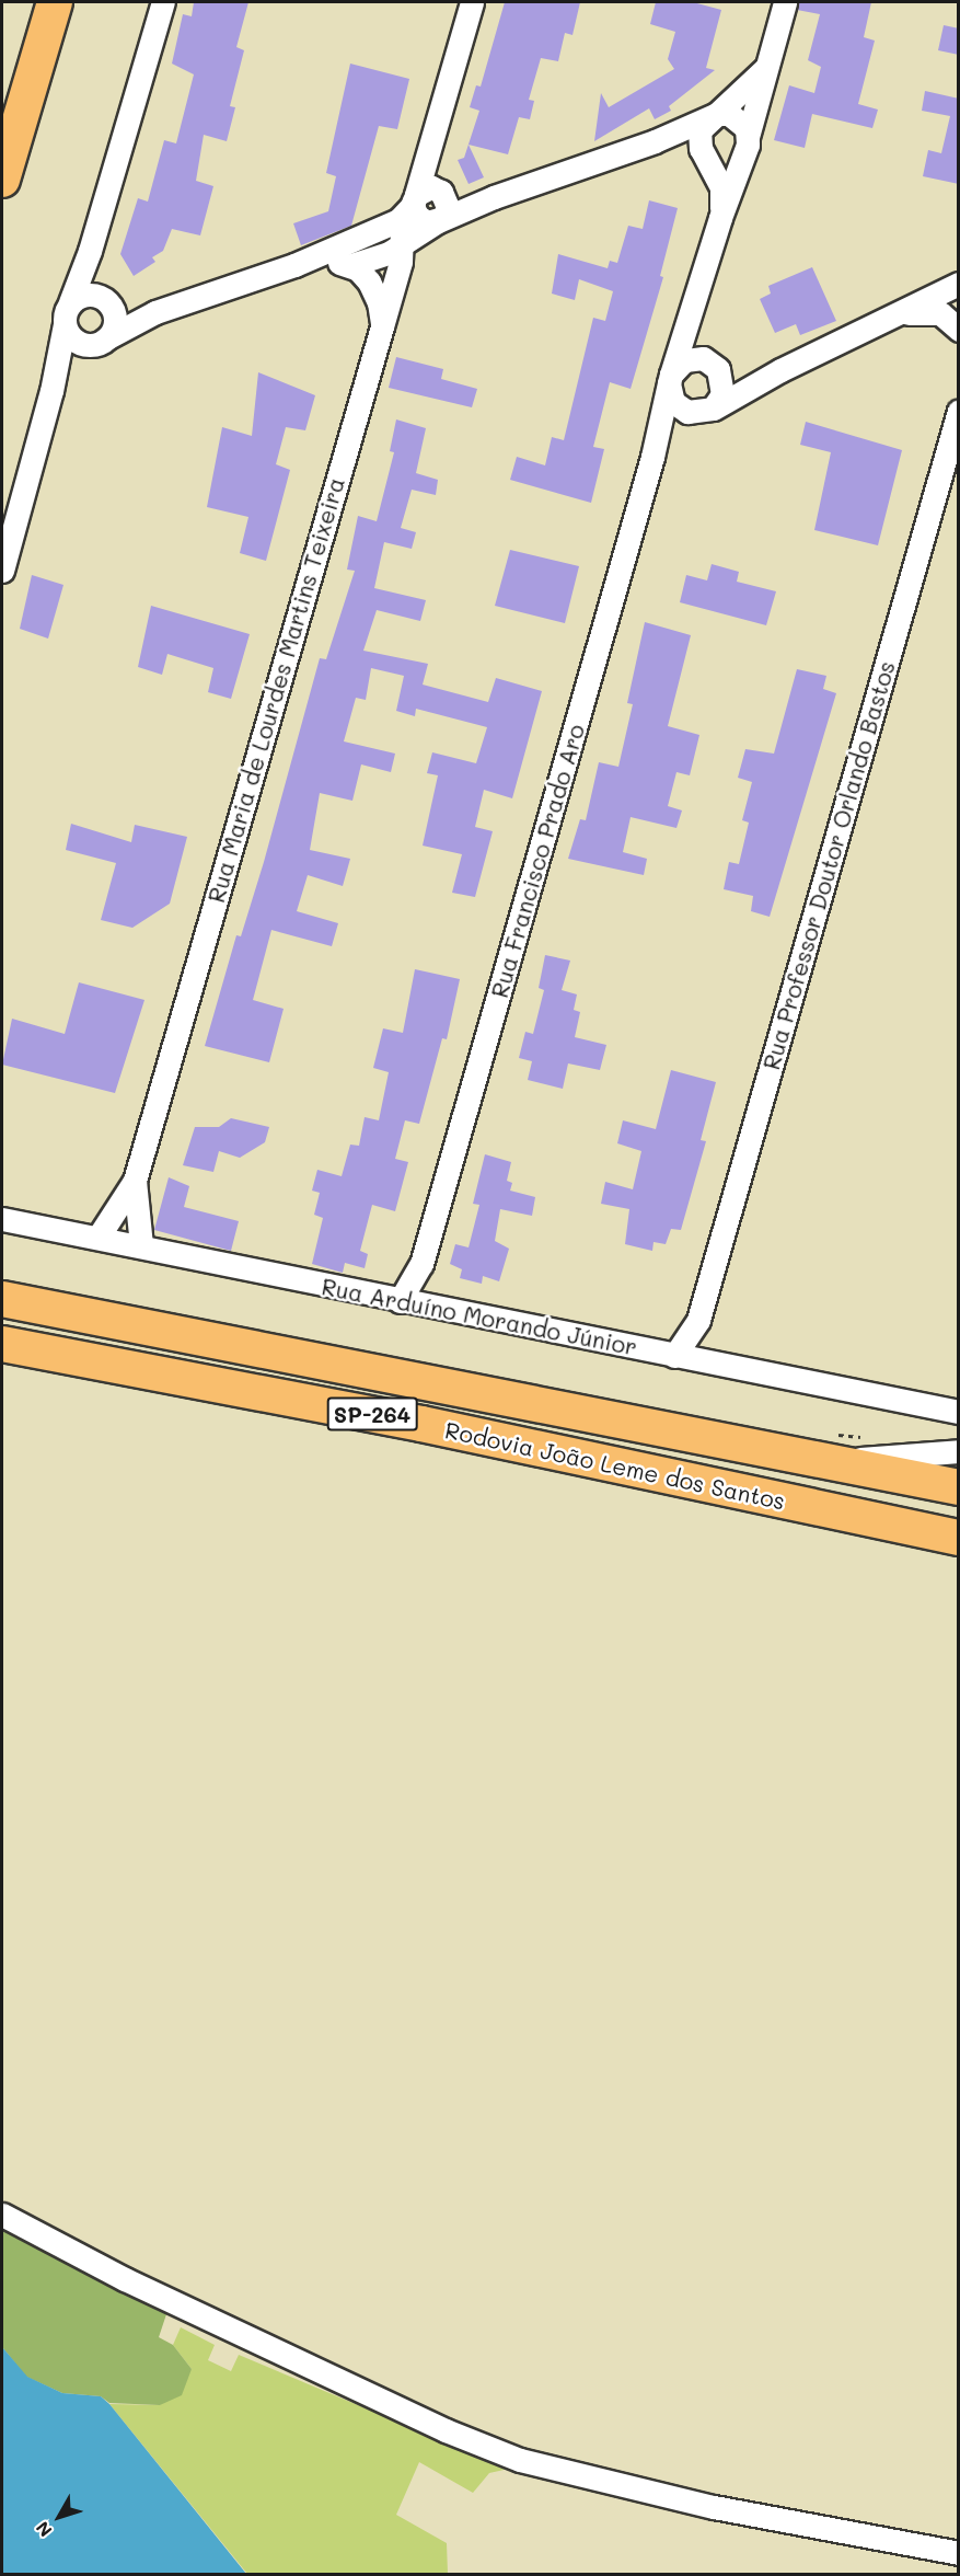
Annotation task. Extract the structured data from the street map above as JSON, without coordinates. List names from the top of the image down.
{
  "streets": {
    "main road": ["SP-264", "Rodovia João Leme dos Santos"],
    "street": [
      "Rua Maria de Lourdes Martins Teixeira",
      "Rua Francisco Prado Aro",
      "Rua Professor Doutor Orlando Bastos",
      "Rua Arduíno Morando Júnior"
    ]
  },
  "crossings": [
    ["Rua Maria de Lourdes Martins Teixeira", "Rua Arduíno Morando Júnior"],
    ["Rua Francisco Prado Aro", "Rua Arduíno Morando Júnior"],
    ["Rua Professor Doutor Orlando Bastos", "Rua Arduíno Morando Júnior"]
  ],
  "north": "bottom left"
}
